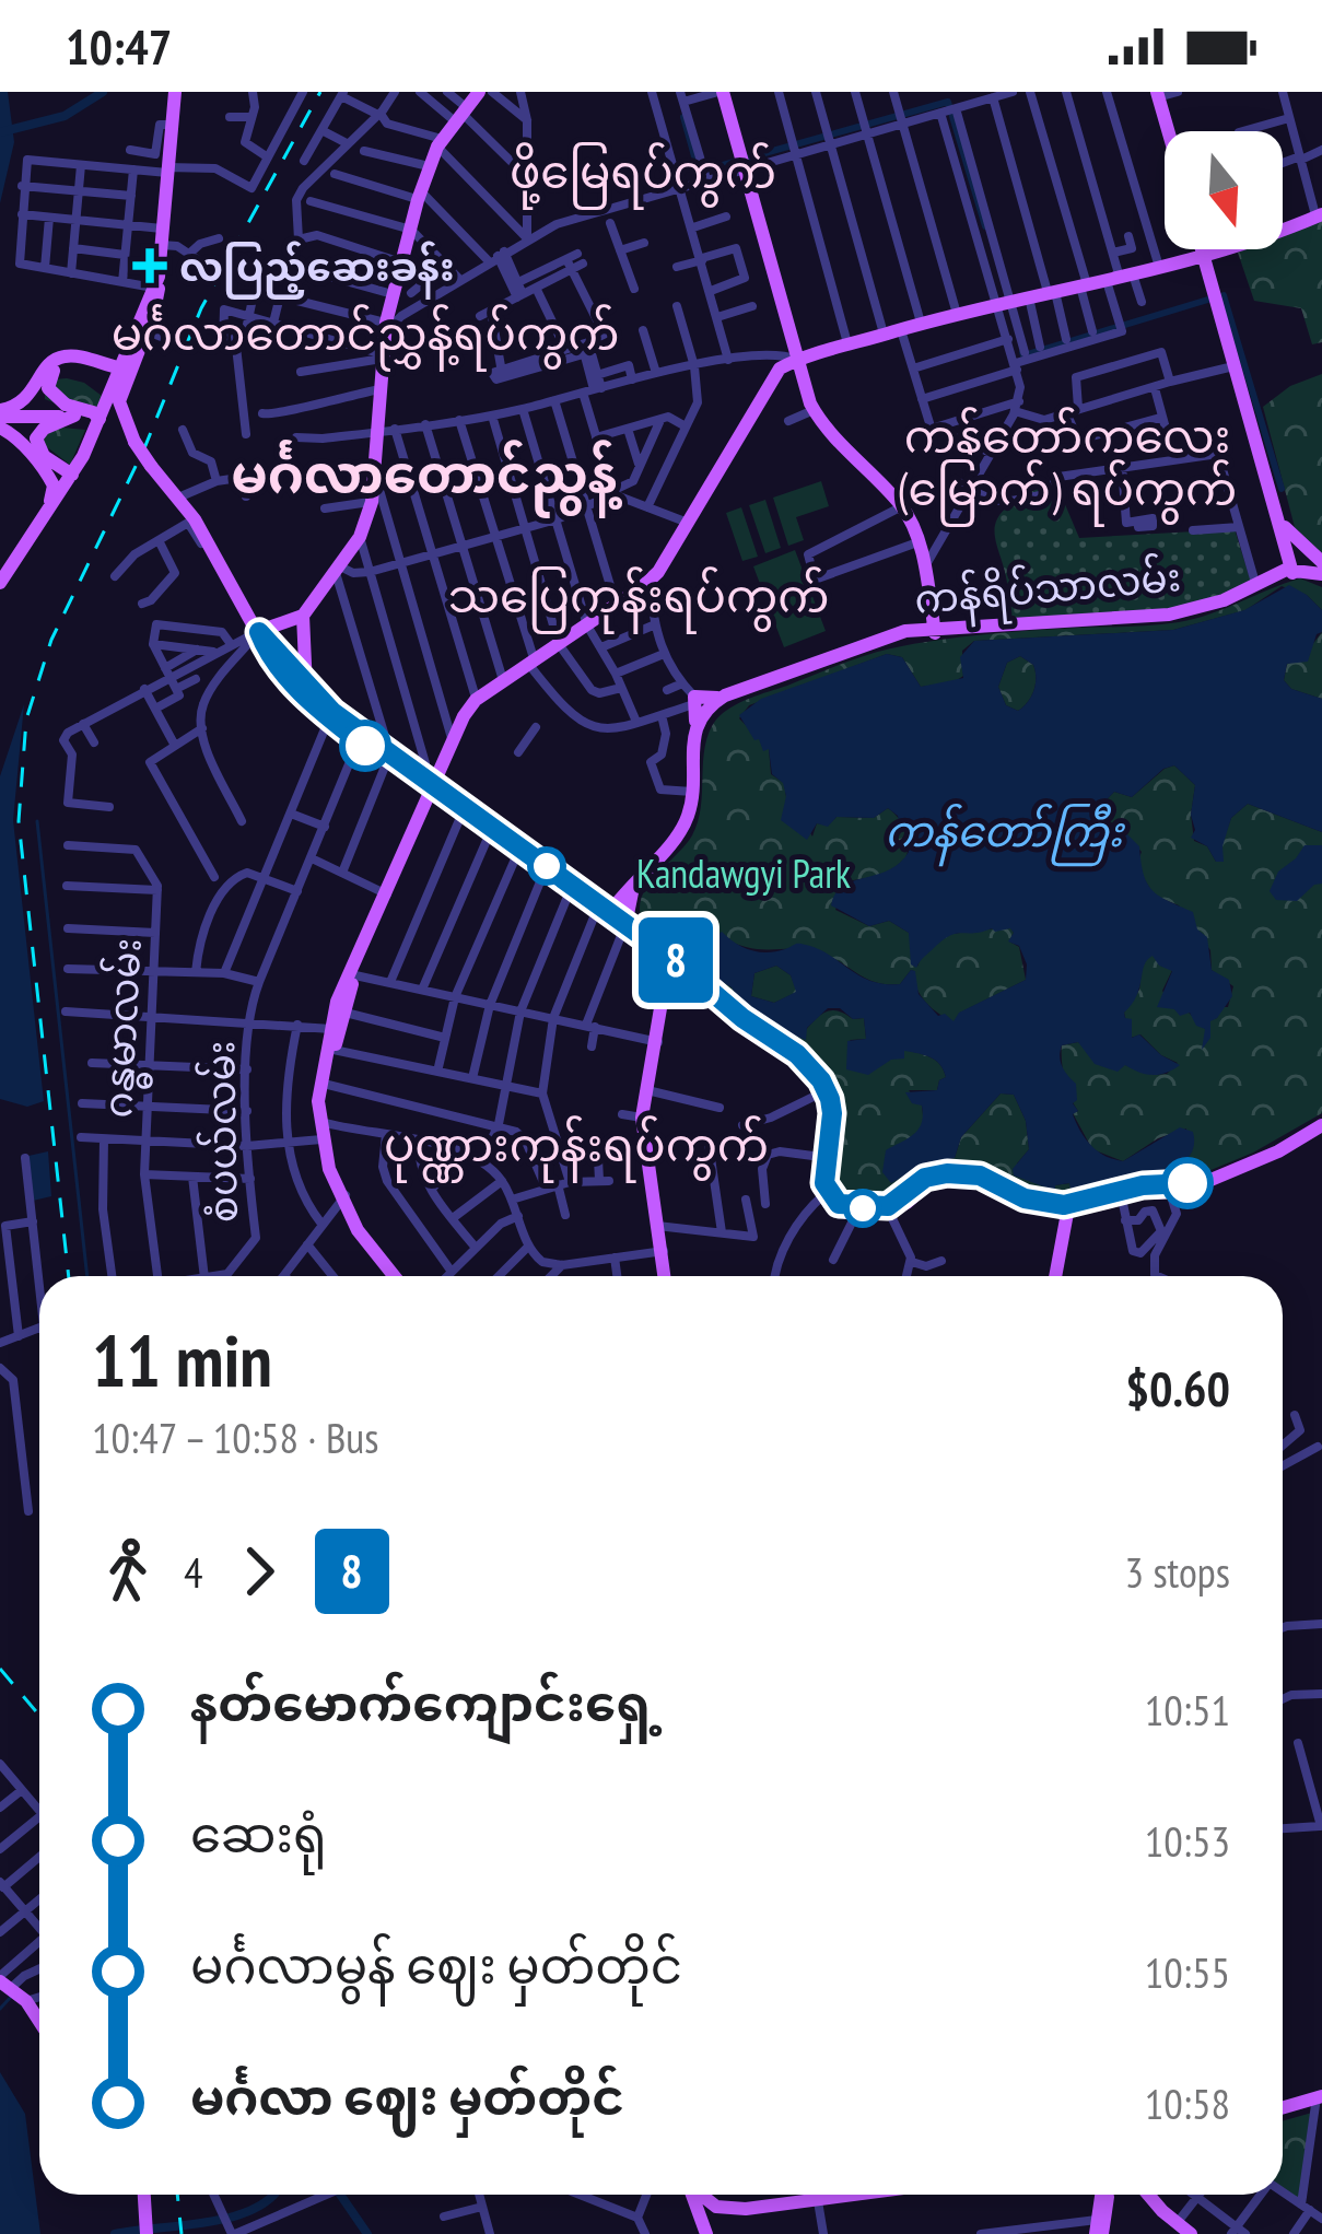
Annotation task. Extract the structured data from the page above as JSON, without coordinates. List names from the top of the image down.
{
  "streets": {
    "main road": ["ကန်ရိပ်သာလမ်း"],
    "street": ["ဂန္ဓမာလမ်း", "စံပယ်လမ်း"]
  },
  "districts": [
    "ဖို့မြေရပ်ကွက်",
    "မင်္ဂလာတောင်ညွှန့်ရပ်ကွက်",
    "ကန်တော်ကလေး (မြောက်) ရပ်ကွက်",
    "မင်္ဂလာ‌တောင်ညွန့်",
    "သပြေကုန်းရပ်ကွက်",
    "ပုဏ္ဏားကုန်းရပ်ကွက်"
  ],
  "water": ["ကန်တော်ကြီး"],
  "parks": ["Kandawgyi Park"],
  "places": {
    "health": ["လပြည့်ဆေးခန်း"]
  },
  "lines": ["bus line 8"],
  "north": "bottom",
  "page": {
    "status": "10:47",
    "on_map": "8",
    "heading": ["11 min", "10:47 – 10:58 · Bus", "$0.60"],
    "legs": ["4", "8", "3 stops"],
    "list": [
      {
        "name": "နတ်မောက်ကျောင်းရှေ့",
        "value": "10:51"
      },
      {
        "name": "ဆေးရုံ",
        "value": "10:53"
      },
      {
        "name": "မင်္ဂလာမွန် ဈေး မှတ်တိုင်",
        "value": "10:55"
      },
      {
        "name": "မင်္ဂလာ ဈေး မှတ်တိုင်",
        "value": "10:58"
      }
    ]
  }
}
